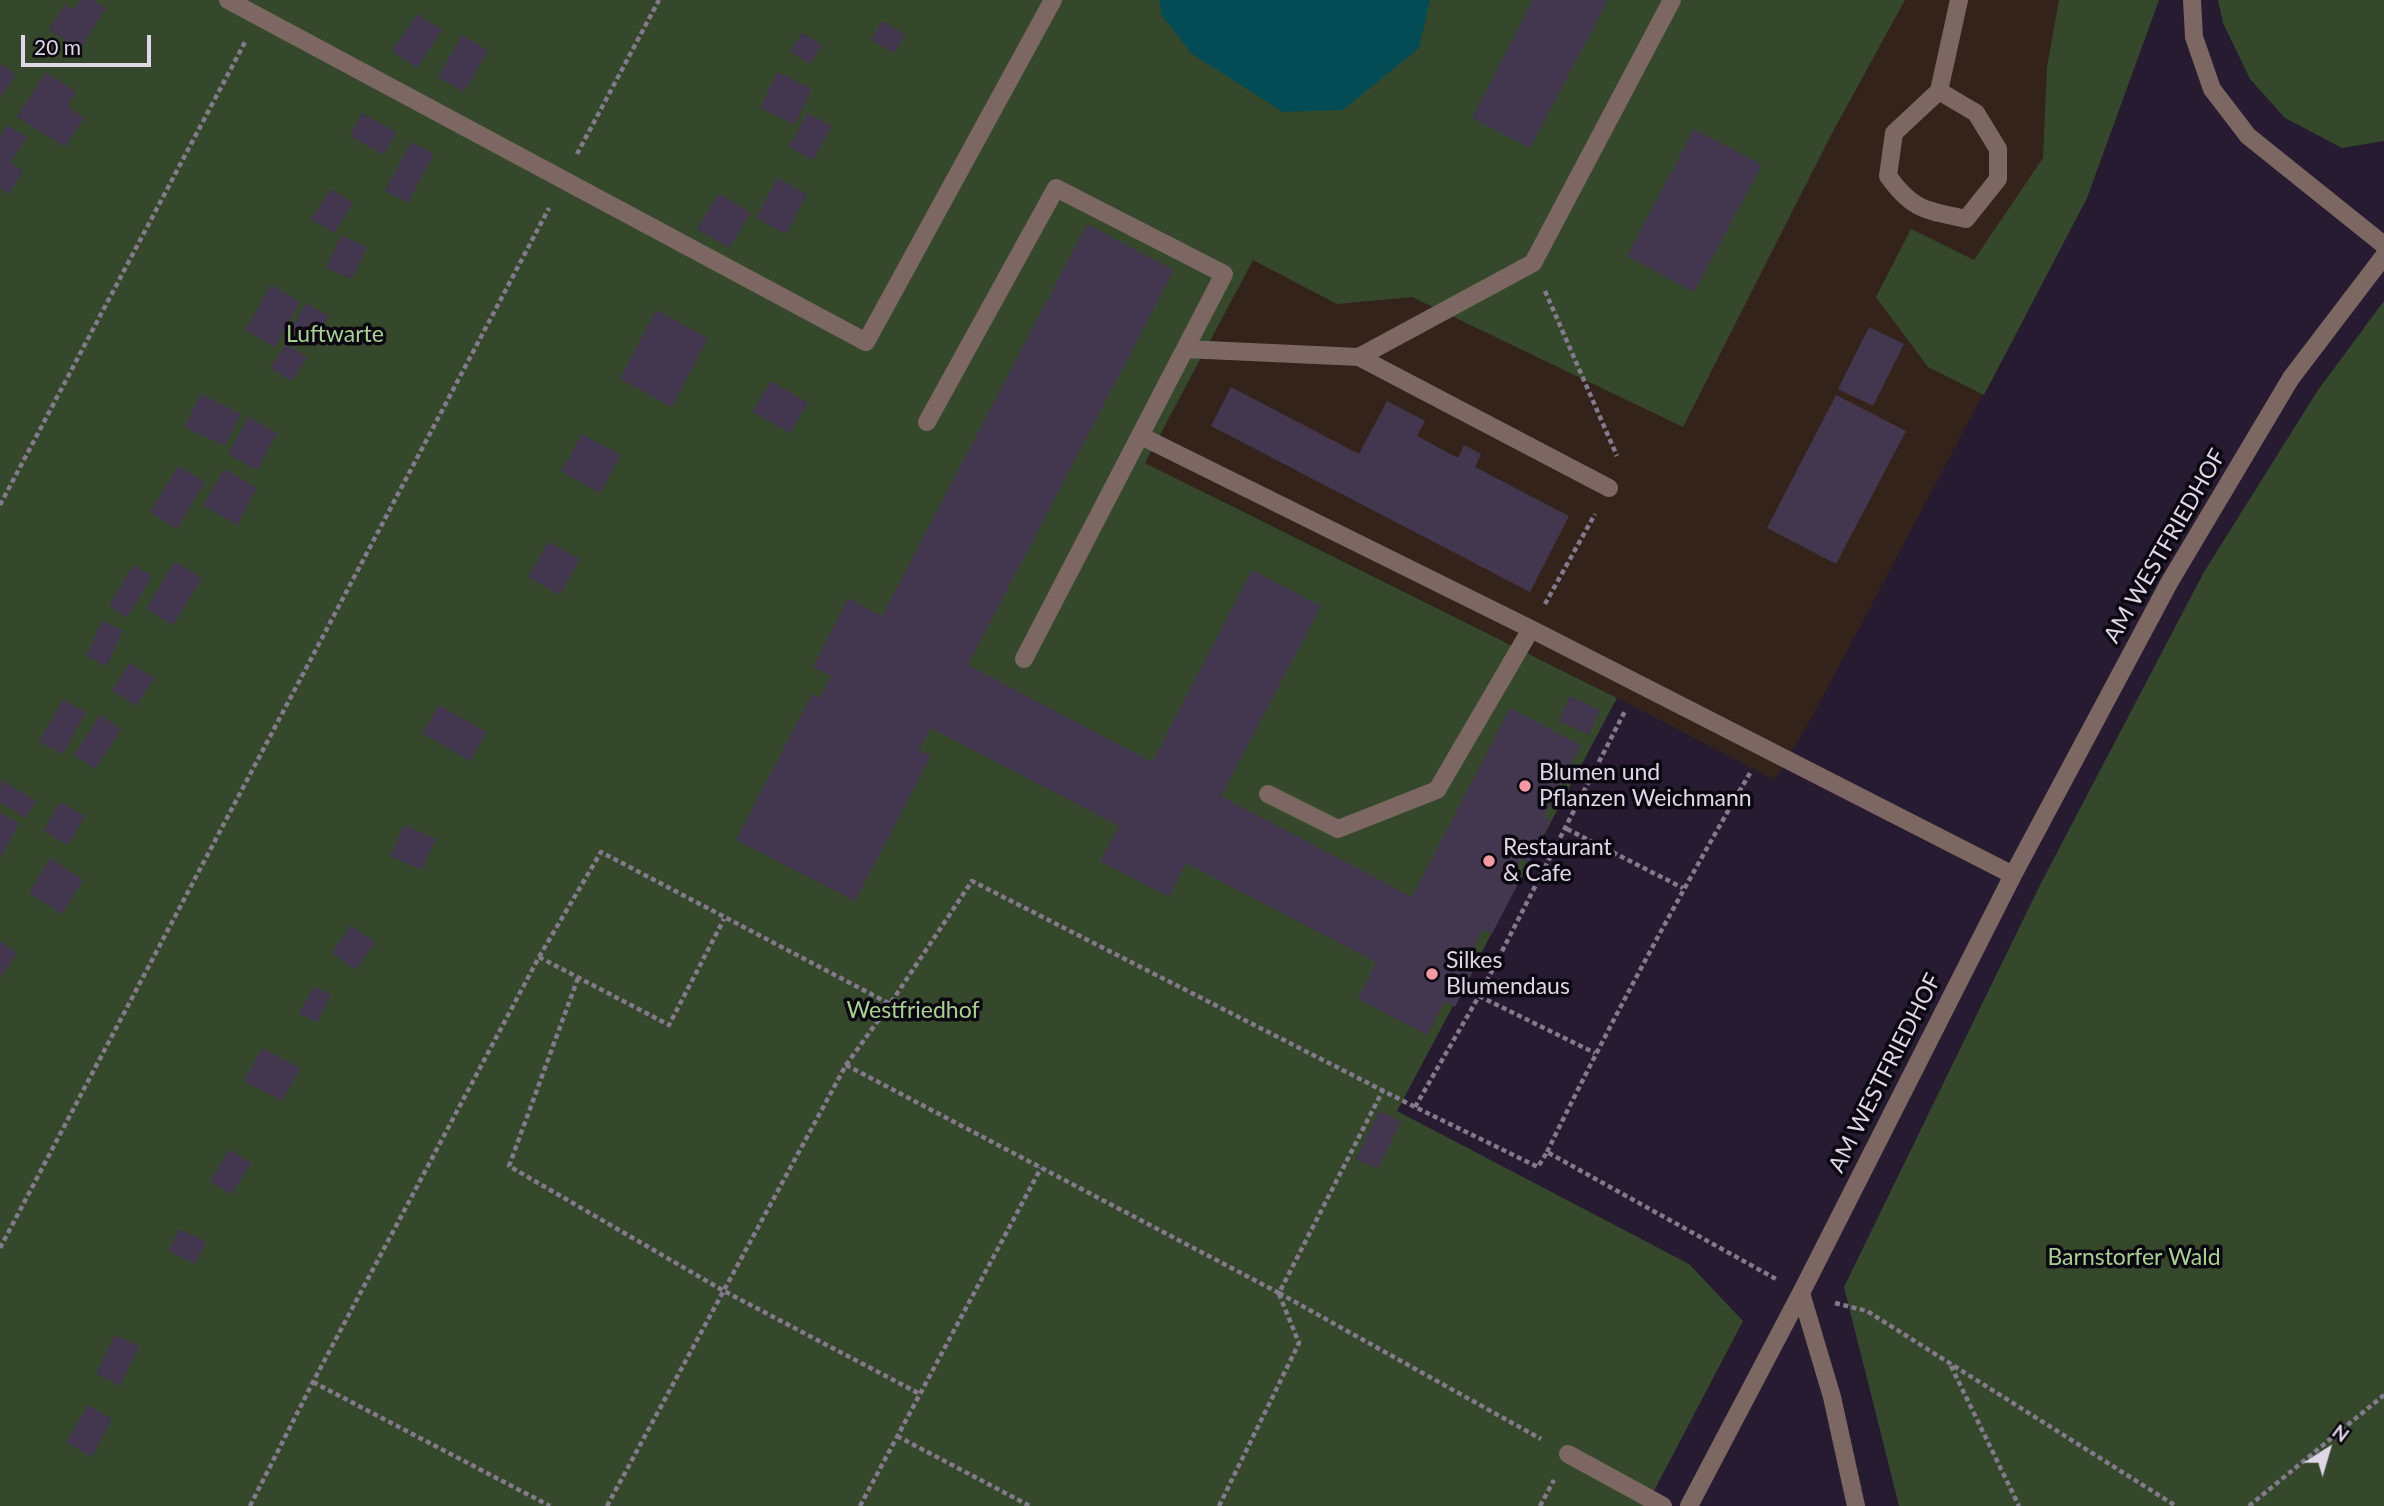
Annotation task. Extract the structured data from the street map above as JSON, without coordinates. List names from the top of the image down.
{
  "streets": {
    "street": ["AM WESTFRIEDHOF"]
  },
  "parks": ["Luftwarte", "Westfriedhof", "Barnstorfer Wald"],
  "places": ["Blumen und Pflanzen Weichmann", "Restaurant & Cafe", "Silkes Blumendaus"],
  "scale_bar": "20 m",
  "north": "top right"
}
